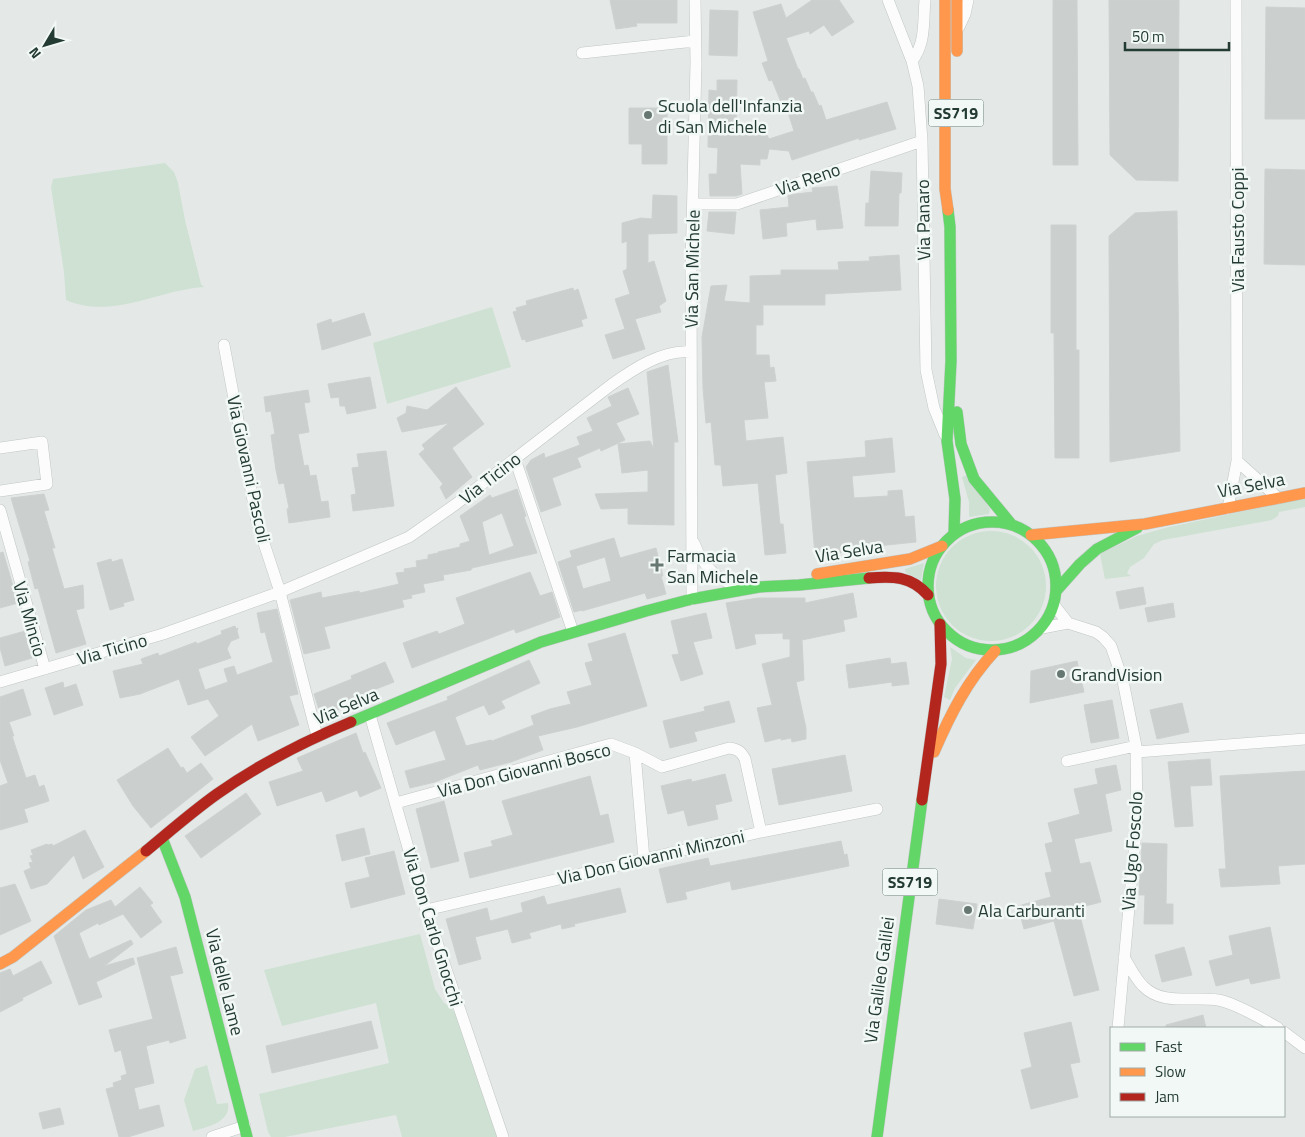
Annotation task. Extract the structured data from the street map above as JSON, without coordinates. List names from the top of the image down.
{
  "streets": {
    "main road": [
      "SS719",
      "Via Selva",
      "Via Galileo Galilei",
      "Via delle Lame"
    ],
    "street": [
      "Via Reno",
      "Via Panaro",
      "Via Fausto Coppi",
      "Via San Michele",
      "Via Giovanni Pascoli",
      "Via Ticino",
      "Via Mincio",
      "Via Don Giovanni Bosco",
      "Via Ugo Foscolo",
      "Via Don Giovanni Minzoni",
      "Via Don Carlo Gnocchi"
    ]
  },
  "crossings": [
    ["SS719", "Via Panaro"],
    ["SS719", "Via Selva"],
    ["SS719", "Via Galileo Galilei"],
    ["Via Reno", "Via Panaro"],
    ["Via Reno", "Via San Michele"],
    ["Via Fausto Coppi", "Via Selva"],
    ["Via San Michele", "Via Ticino"],
    ["Via San Michele", "Via Selva"],
    ["Via Giovanni Pascoli", "Via Ticino"],
    ["Via Ticino", "Via Mincio"],
    ["Via Selva", "Via Don Carlo Gnocchi"],
    ["Via Selva", "Via Galileo Galilei"],
    ["Via Selva", "Via delle Lame"],
    ["Via Don Giovanni Bosco", "Via Don Giovanni Minzoni"],
    ["Via Don Giovanni Bosco", "Via Don Carlo Gnocchi"],
    ["Via Don Giovanni Minzoni", "Via Don Carlo Gnocchi"]
  ],
  "places": {
    "other": ["Scuola dell'Infanzia di San Michele", "GrandVision", "Ala Carburanti"],
    "health": ["Farmacia San Michele"]
  },
  "legend": ["Fast", "Slow", "Jam"],
  "scale_bar": "50 m",
  "north": "bottom left"
}
